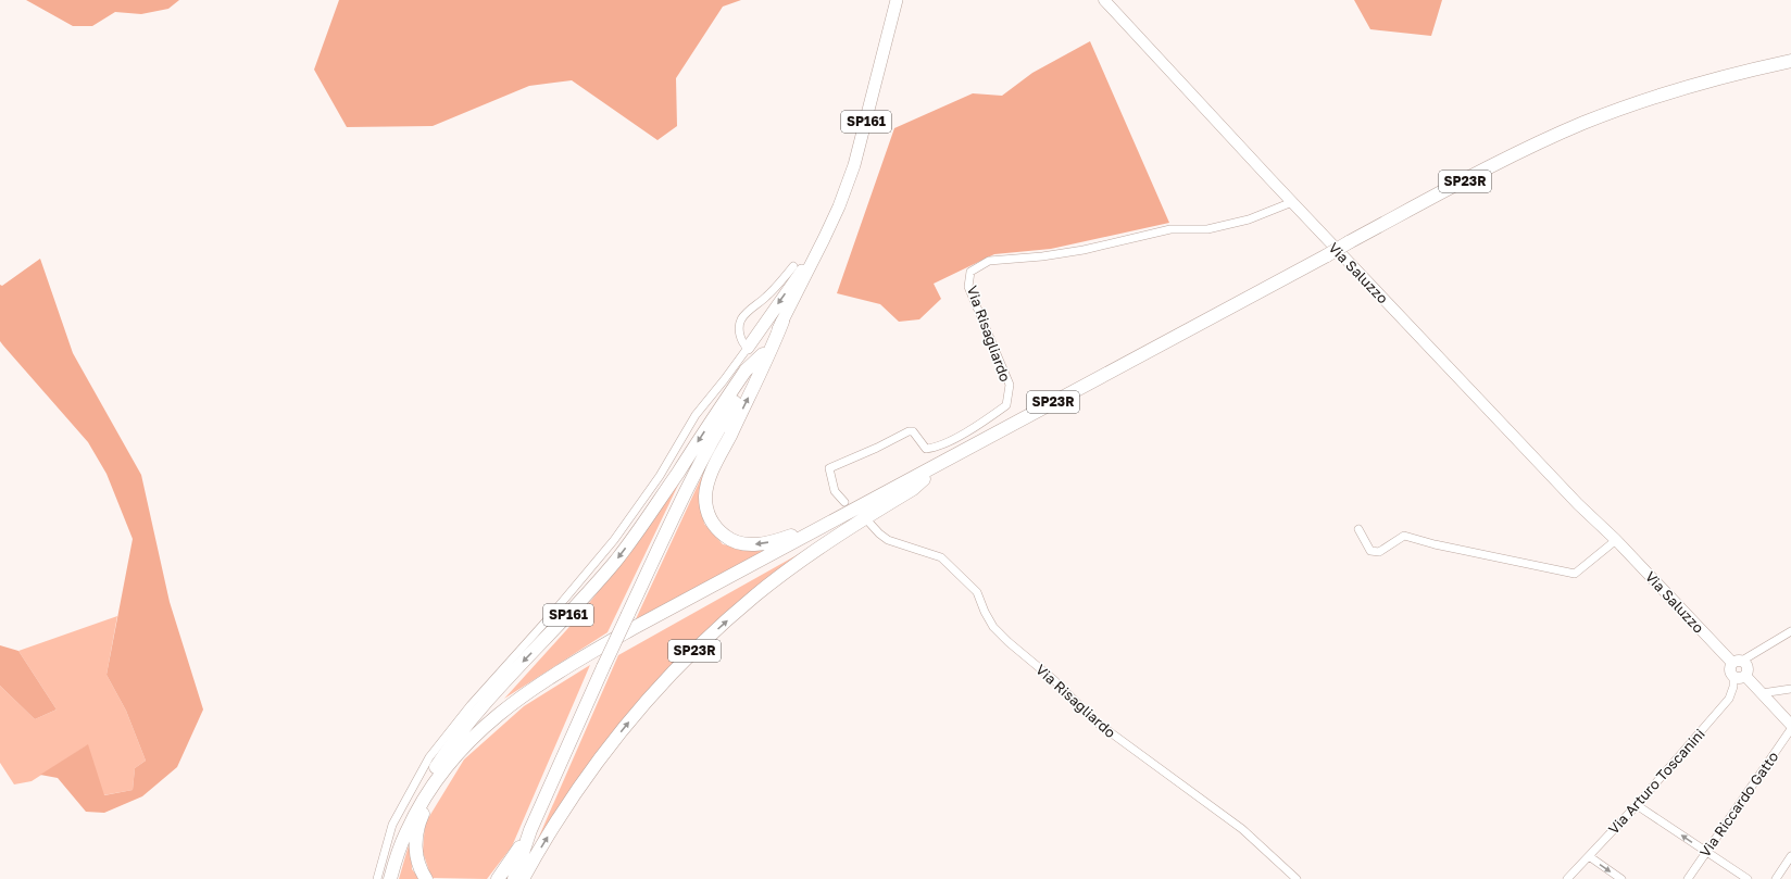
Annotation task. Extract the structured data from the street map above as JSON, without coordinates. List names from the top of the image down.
{
  "streets": {
    "highway": ["SP161", "SP23R"],
    "main road": ["Via Saluzzo"],
    "street": ["Via Risagliardo", "Via Arturo Toscanini", "Via Riccardo Gatto"]
  },
  "crossings": [
    ["SP161", "SP23R"],
    ["Via Saluzzo", "Via Risagliardo"],
    ["Via Saluzzo", "Via Arturo Toscanini"]
  ]
}
